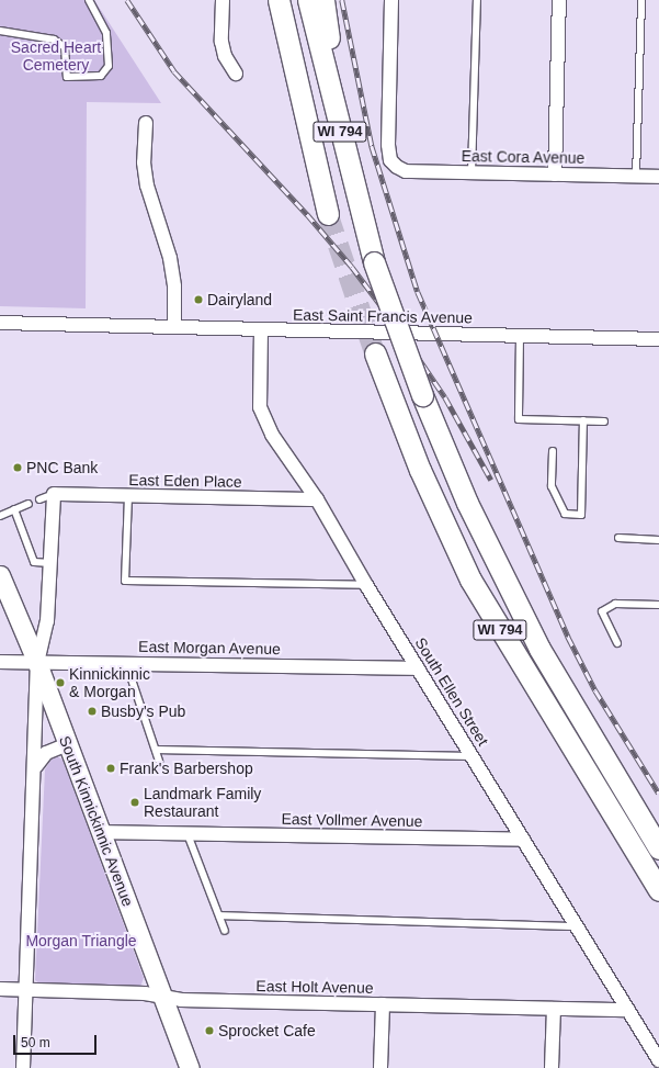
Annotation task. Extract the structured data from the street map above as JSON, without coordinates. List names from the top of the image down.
{
  "streets": {
    "main road": ["WI 794", "South Kinnickinnic Avenue"],
    "street": [
      "East Cora Avenue",
      "East Saint Francis Avenue",
      "East Eden Place",
      "East Morgan Avenue",
      "South Ellen Street",
      "East Vollmer Avenue",
      "East Holt Avenue"
    ]
  },
  "crossings": [
    ["East Saint Francis Avenue", "South Ellen Street"],
    ["East Eden Place", "South Ellen Street"],
    ["East Morgan Avenue", "South Ellen Street"],
    ["East Morgan Avenue", "South Kinnickinnic Avenue"],
    ["South Ellen Street", "East Vollmer Avenue"],
    ["South Ellen Street", "East Holt Avenue"],
    ["East Vollmer Avenue", "South Kinnickinnic Avenue"],
    ["South Kinnickinnic Avenue", "East Holt Avenue"]
  ],
  "parks": ["Sacred Heart Cemetery", "Morgan Triangle"],
  "places": [
    "Dairyland",
    "PNC Bank",
    "Kinnickinnic & Morgan",
    "Busby's Pub",
    "Frank's Barbershop",
    "Landmark Family Restaurant",
    "Sprocket Cafe"
  ],
  "scale_bar": "50 m"
}
